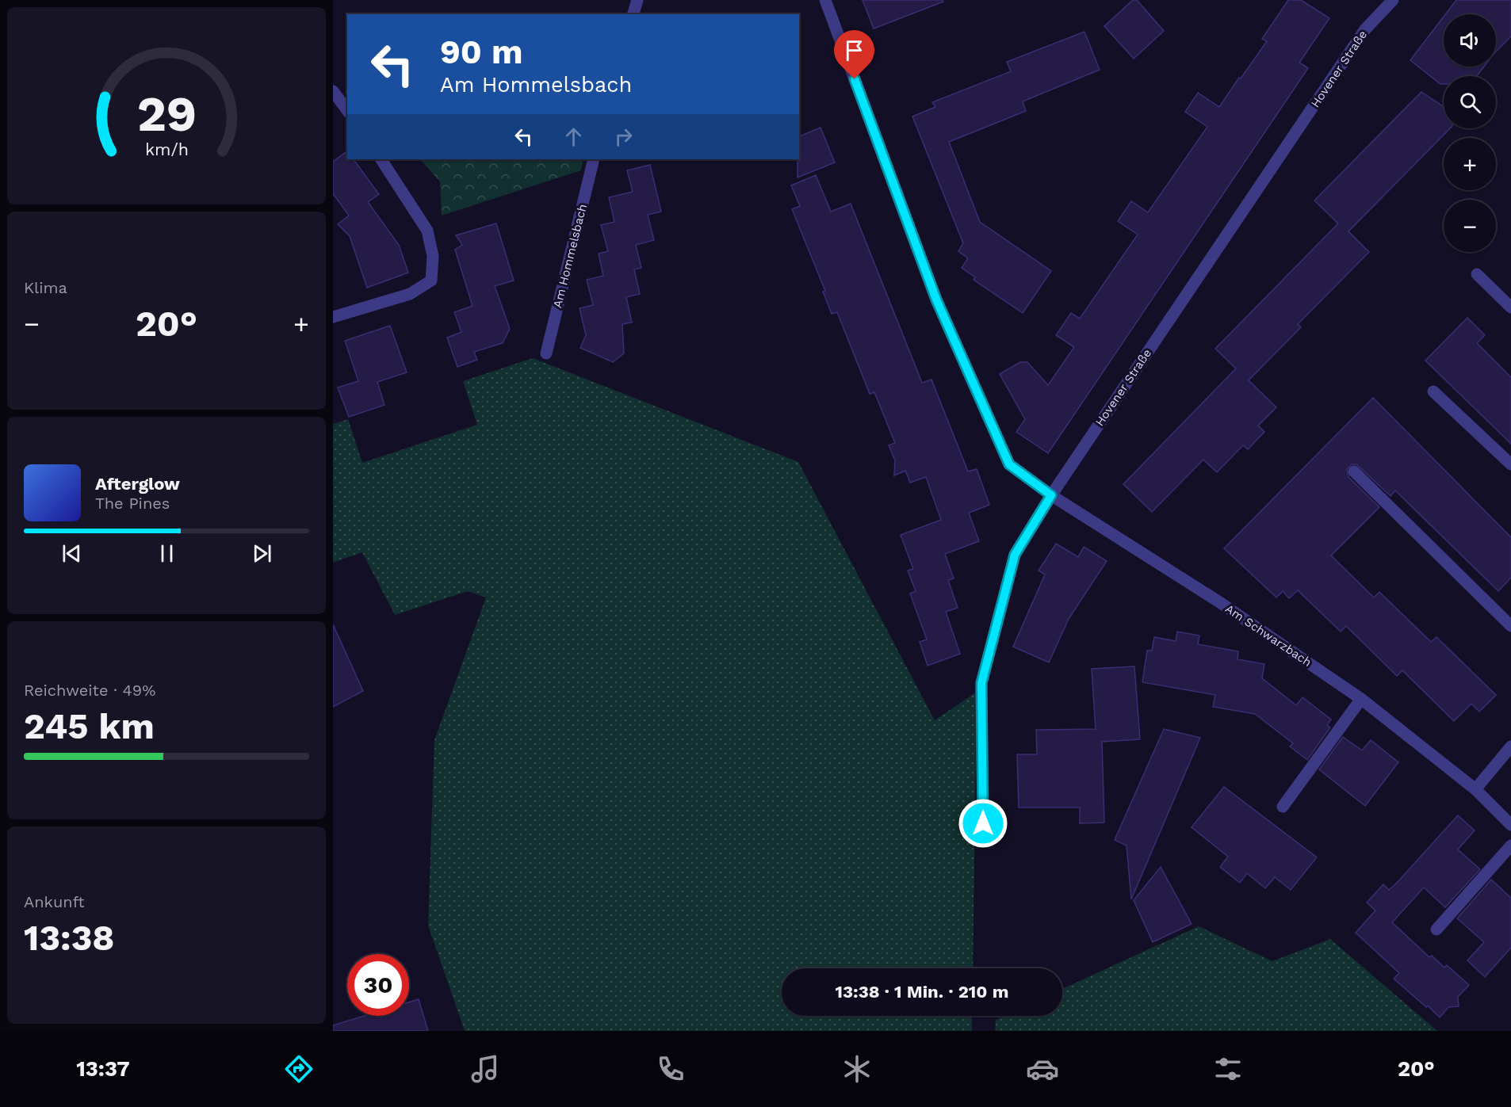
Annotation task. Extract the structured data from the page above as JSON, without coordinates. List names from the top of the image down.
{
  "streets": {
    "street": ["Hovener Straße", "Am Hommelsbach", "Am Schwarzbach"]
  },
  "crossings": [
    ["Hovener Straße", "Am Schwarzbach"]
  ],
  "page": {
    "map_buttons": ["+", "−"],
    "turn": ["90 m", "Am Hommelsbach"],
    "tile": [
      "Klima",
      ["Reichweite · 49%", "245 km"],
      ["Ankunft", "13:38"]
    ],
    "heat": ["−", "20°", "+"],
    "song": ["Afterglow", "The Pines"],
    "limit": "30",
    "trip": "13:38 · 1 Min. · 210 m",
    "tabs": ["13:37", "20°"],
    "gauge": ["29", "km/h"]
  }
}
